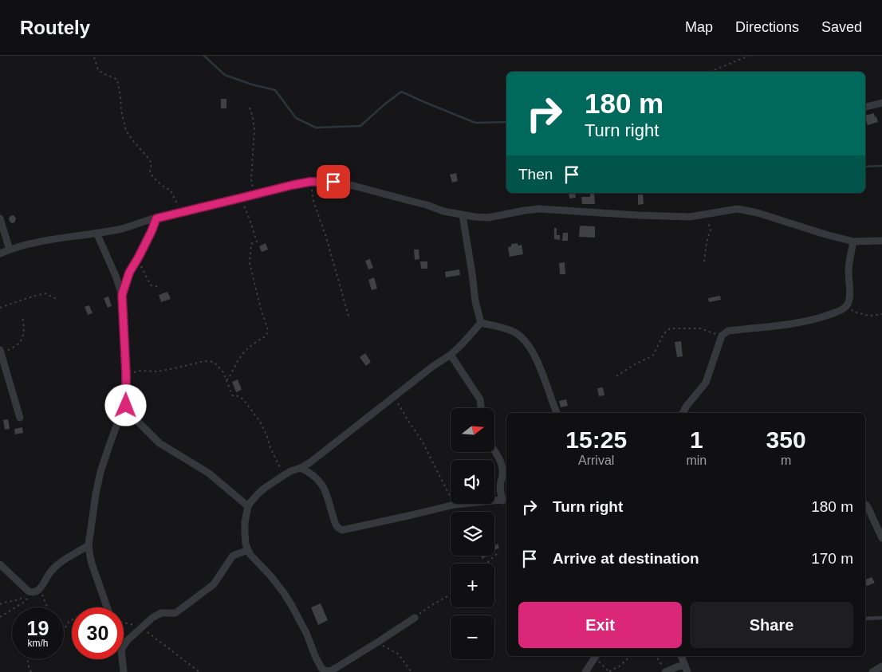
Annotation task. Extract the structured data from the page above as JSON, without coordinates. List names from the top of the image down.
{
  "north": "right",
  "page": {
    "header": "Routely",
    "nav": ["Map", "Directions", "Saved"],
    "turn": ["180 m", "Turn right"],
    "then": "Then",
    "map_buttons": ["+", "−"],
    "eta": [
      "15:25",
      "Arrival",
      "1",
      "min",
      "350",
      "m"
    ],
    "list": [
      {
        "name": "Turn right",
        "value": "180 m"
      },
      {
        "name": "Arrive at destination",
        "value": "170 m"
      }
    ],
    "buttons": ["Exit", "Share"],
    "speed": "19 km/h",
    "limit": "30"
  }
}
